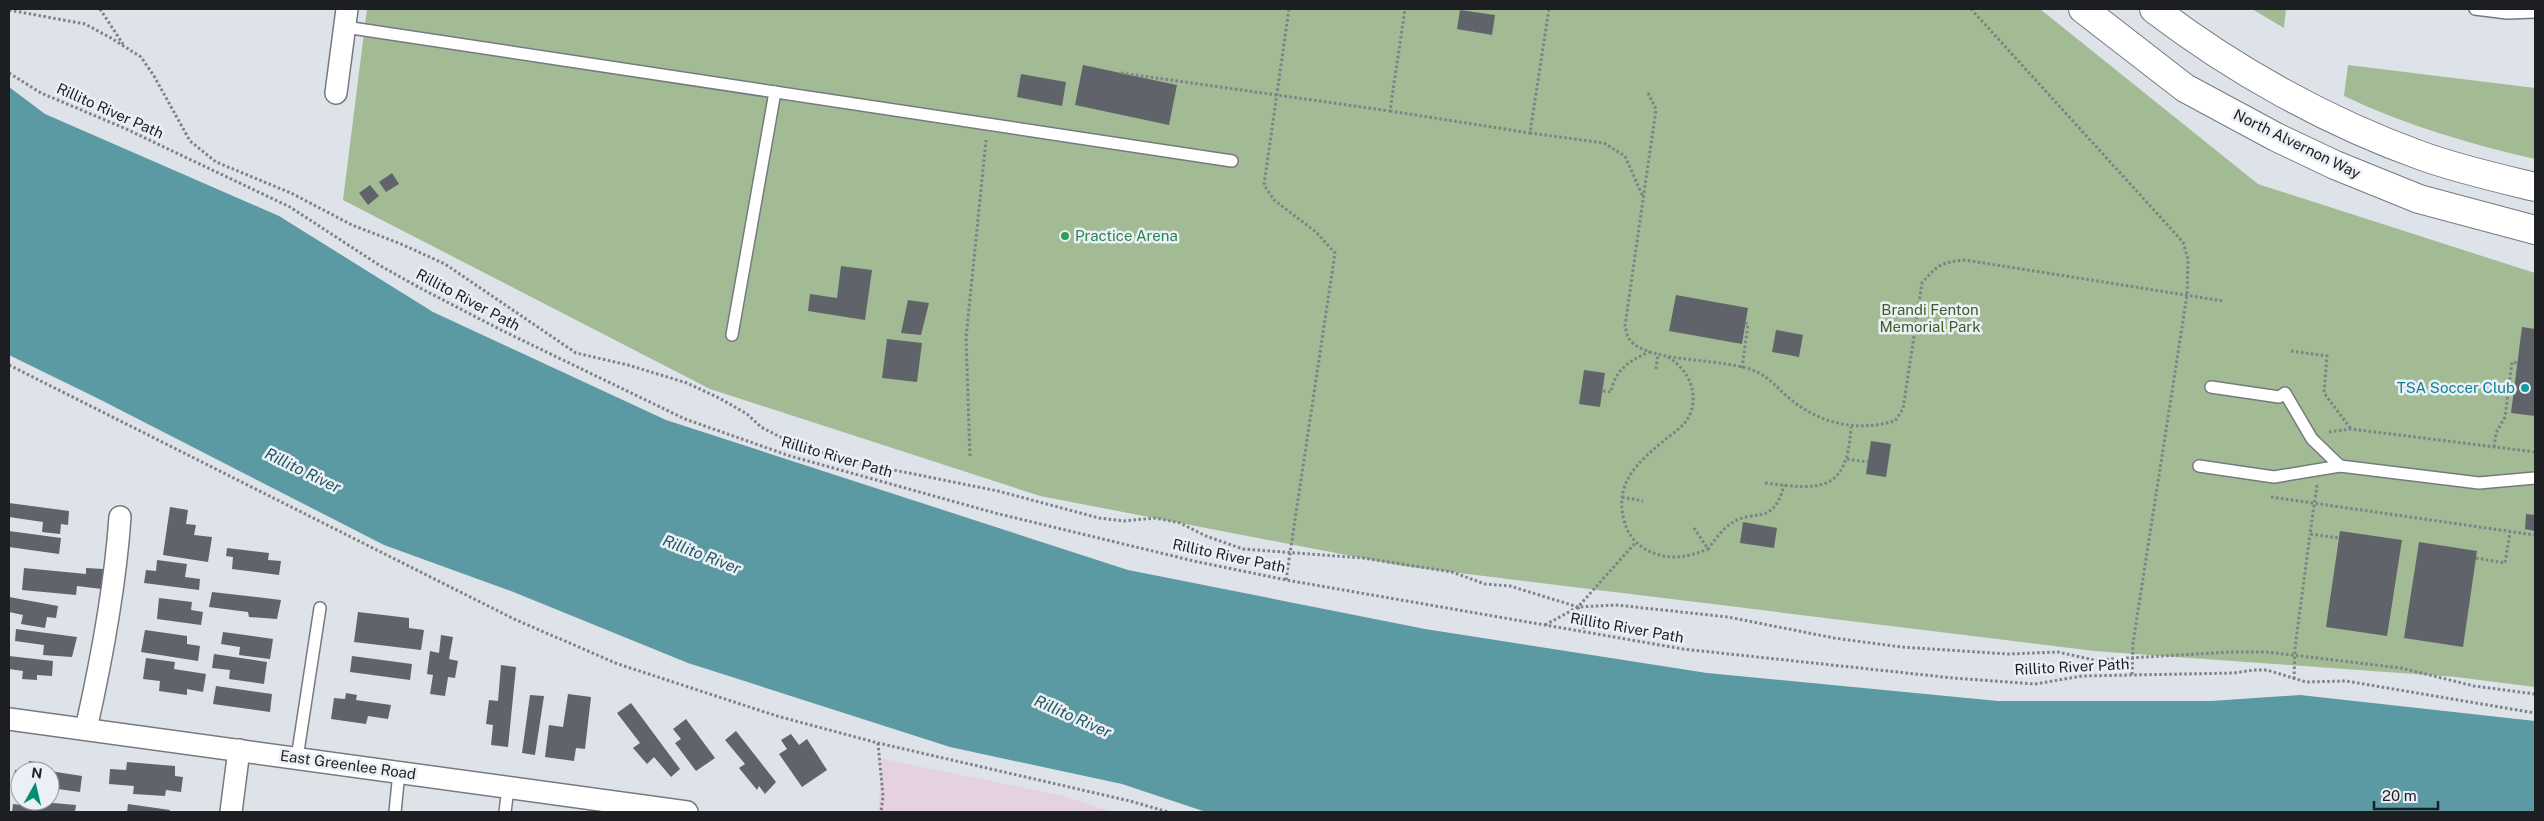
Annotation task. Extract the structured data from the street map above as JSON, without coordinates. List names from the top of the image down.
{
  "streets": {
    "main road": ["North Alvernon Way"],
    "street": ["East Greenlee Road"],
    "path": ["Rillito River Path"]
  },
  "water": ["Rillito River"],
  "parks": ["Brandi Fenton Memorial Park"],
  "places": ["Practice Arena", "TSA Soccer Club"],
  "scale_bar": "20 m",
  "north": "top"
}
